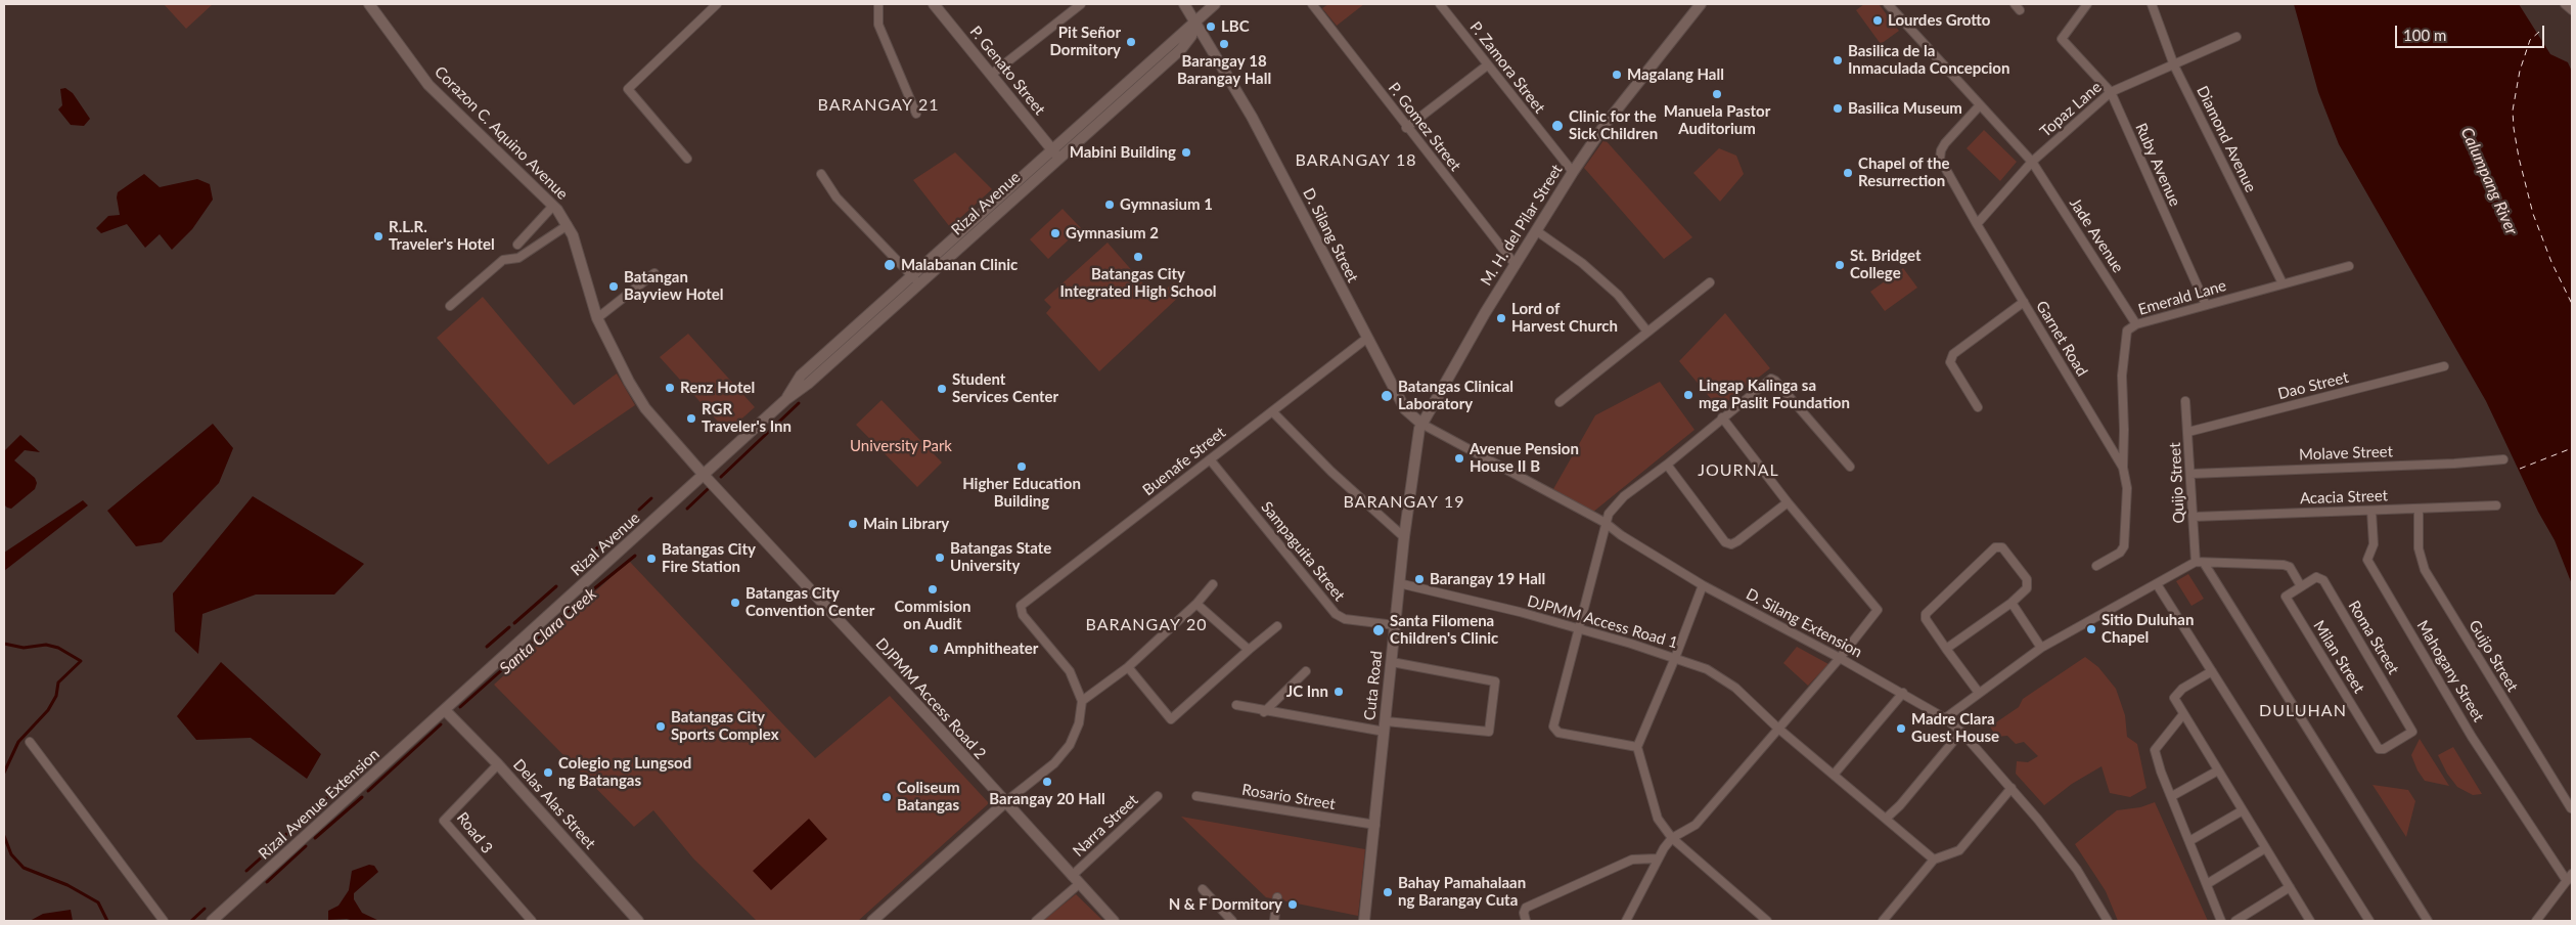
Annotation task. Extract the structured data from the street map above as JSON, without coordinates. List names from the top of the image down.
{
  "streets": {
    "street": [
      "P. Zamora Street",
      "P. Genato Street",
      "Topaz Lane",
      "P. Gomez Street",
      "Corazon C. Aquino Avenue",
      "Diamond Avenue",
      "Ruby Avenue",
      "Rizal Avenue",
      "M. H. del Pilar Street",
      "D. Silang Street",
      "Jade Avenue",
      "Emerald Lane",
      "Garnet Road",
      "Dao Street",
      "Molave Street",
      "Buenafe Street",
      "Quijo Street",
      "Acacia Street",
      "Sampaguita Street",
      "DJPMM Access Road 1",
      "D. Silang Extension",
      "Roma Street",
      "Guijo Street",
      "Milan Street",
      "Mahogany Street",
      "Cuta Road",
      "DJPMM Access Road 2",
      "Rosario Street",
      "Rizal Avenue Extension",
      "Delas Alas Street",
      "Narra Street",
      "Road 3"
    ]
  },
  "crossings": [
    ["P. Zamora Street", "M. H. del Pilar Street"],
    ["P. Genato Street", "Rizal Avenue"],
    ["Topaz Lane", "Diamond Avenue"],
    ["Topaz Lane", "Ruby Avenue"],
    ["Topaz Lane", "Jade Avenue"],
    ["Topaz Lane", "Garnet Road"],
    ["P. Gomez Street", "M. H. del Pilar Street"],
    ["Corazon C. Aquino Avenue", "Rizal Avenue"],
    ["Corazon C. Aquino Avenue", "DJPMM Access Road 2"],
    ["Diamond Avenue", "Emerald Lane"],
    ["Ruby Avenue", "Emerald Lane"],
    ["Rizal Avenue", "D. Silang Street"],
    ["Rizal Avenue", "DJPMM Access Road 2"],
    ["Rizal Avenue", "Rizal Avenue Extension"],
    ["Rizal Avenue", "Delas Alas Street"],
    ["M. H. del Pilar Street", "D. Silang Street"],
    ["M. H. del Pilar Street", "D. Silang Extension"],
    ["M. H. del Pilar Street", "Cuta Road"],
    ["D. Silang Street", "Buenafe Street"],
    ["D. Silang Street", "D. Silang Extension"],
    ["D. Silang Street", "Cuta Road"],
    ["Jade Avenue", "Emerald Lane"],
    ["Jade Avenue", "Garnet Road"],
    ["Emerald Lane", "Garnet Road"],
    ["Dao Street", "Quijo Street"],
    ["Molave Street", "Quijo Street"],
    ["Buenafe Street", "Sampaguita Street"],
    ["Quijo Street", "Acacia Street"],
    ["Acacia Street", "Guijo Street"],
    ["Acacia Street", "Mahogany Street"],
    ["Sampaguita Street", "Cuta Road"],
    ["DJPMM Access Road 1", "Cuta Road"],
    ["D. Silang Extension", "Cuta Road"],
    ["Roma Street", "Milan Street"],
    ["Cuta Road", "Rosario Street"],
    ["DJPMM Access Road 2", "Narra Street"],
    ["Rizal Avenue Extension", "Delas Alas Street"],
    ["Delas Alas Street", "Road 3"]
  ],
  "districts": [
    "BARANGAY 21",
    "BARANGAY 18",
    "JOURNAL",
    "BARANGAY 19",
    "BARANGAY 20",
    "DULUHAN"
  ],
  "water": ["Calumpang River", "Santa Clara Creek"],
  "parks": ["University Park"],
  "places": [
    "Lourdes Grotto",
    "LBC",
    "Pit Señor Dormitory",
    "Barangay 18 Barangay Hall",
    "Basilica de la Inmaculada Concepcion",
    "Magalang Hall",
    "Manuela Pastor Auditorium",
    "Basilica Museum",
    "Clinic for the Sick Children",
    "Mabini Building",
    "Chapel of the Resurrection",
    "Gymnasium 1",
    "Gymnasium 2",
    "R.L.R. Traveler's Hotel",
    "Batangas City Integrated High School",
    "Malabanan Clinic",
    "St. Bridget College",
    "Batangan Bayview Hotel",
    "Lord of Harvest Church",
    "Renz Hotel",
    "Student Services Center",
    "Lingap Kalinga sa mga Paslit Foundation",
    "Batangas Clinical Laboratory",
    "RGR Traveler's Inn",
    "Avenue Pension House II B",
    "Higher Education Building",
    "Main Library",
    "Batangas State University",
    "Batangas City Fire Station",
    "Barangay 19 Hall",
    "Commision on Audit",
    "Batangas City Convention Center",
    "Sitio Duluhan Chapel",
    "Santa Filomena Children's Clinic",
    "Amphitheater",
    "JC Inn",
    "Batangas City Sports Complex",
    "Madre Clara Guest House",
    "Colegio ng Lungsod ng Batangas",
    "Barangay 20 Hall",
    "Coliseum Batangas",
    "Bahay Pamahalaan ng Barangay Cuta",
    "N & F Dormitory"
  ],
  "scale_bar": "100 m"
}
